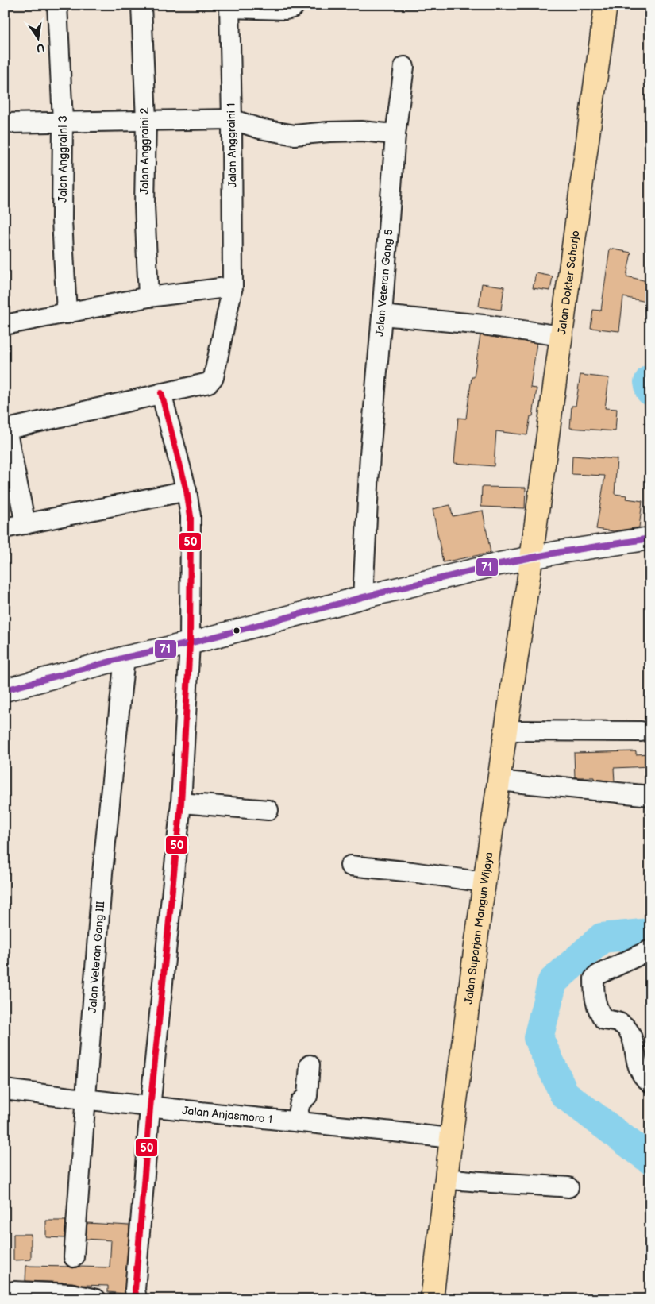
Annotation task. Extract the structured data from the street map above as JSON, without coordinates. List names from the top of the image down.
{
  "streets": {
    "highway": ["Jalan Dokter Saharjo", "Jalan Suparjan Mangun Wijaya"],
    "street": [
      "Jalan Anggraini 1",
      "Jalan Anggraini 2",
      "Jalan Anggraini 3",
      "Jalan Veteran Gang 5",
      "Jalan Veteran Gang III",
      "Jalan Anjasmoro 1"
    ]
  },
  "crossings": [
    ["Jalan Dokter Saharjo", "Jalan Suparjan Mangun Wijaya"],
    ["Jalan Suparjan Mangun Wijaya", "Jalan Anjasmoro 1"],
    ["Jalan Veteran Gang III", "Jalan Anjasmoro 1"]
  ],
  "lines": ["transit line 50", "transit line 71"],
  "north": "bottom"
}
